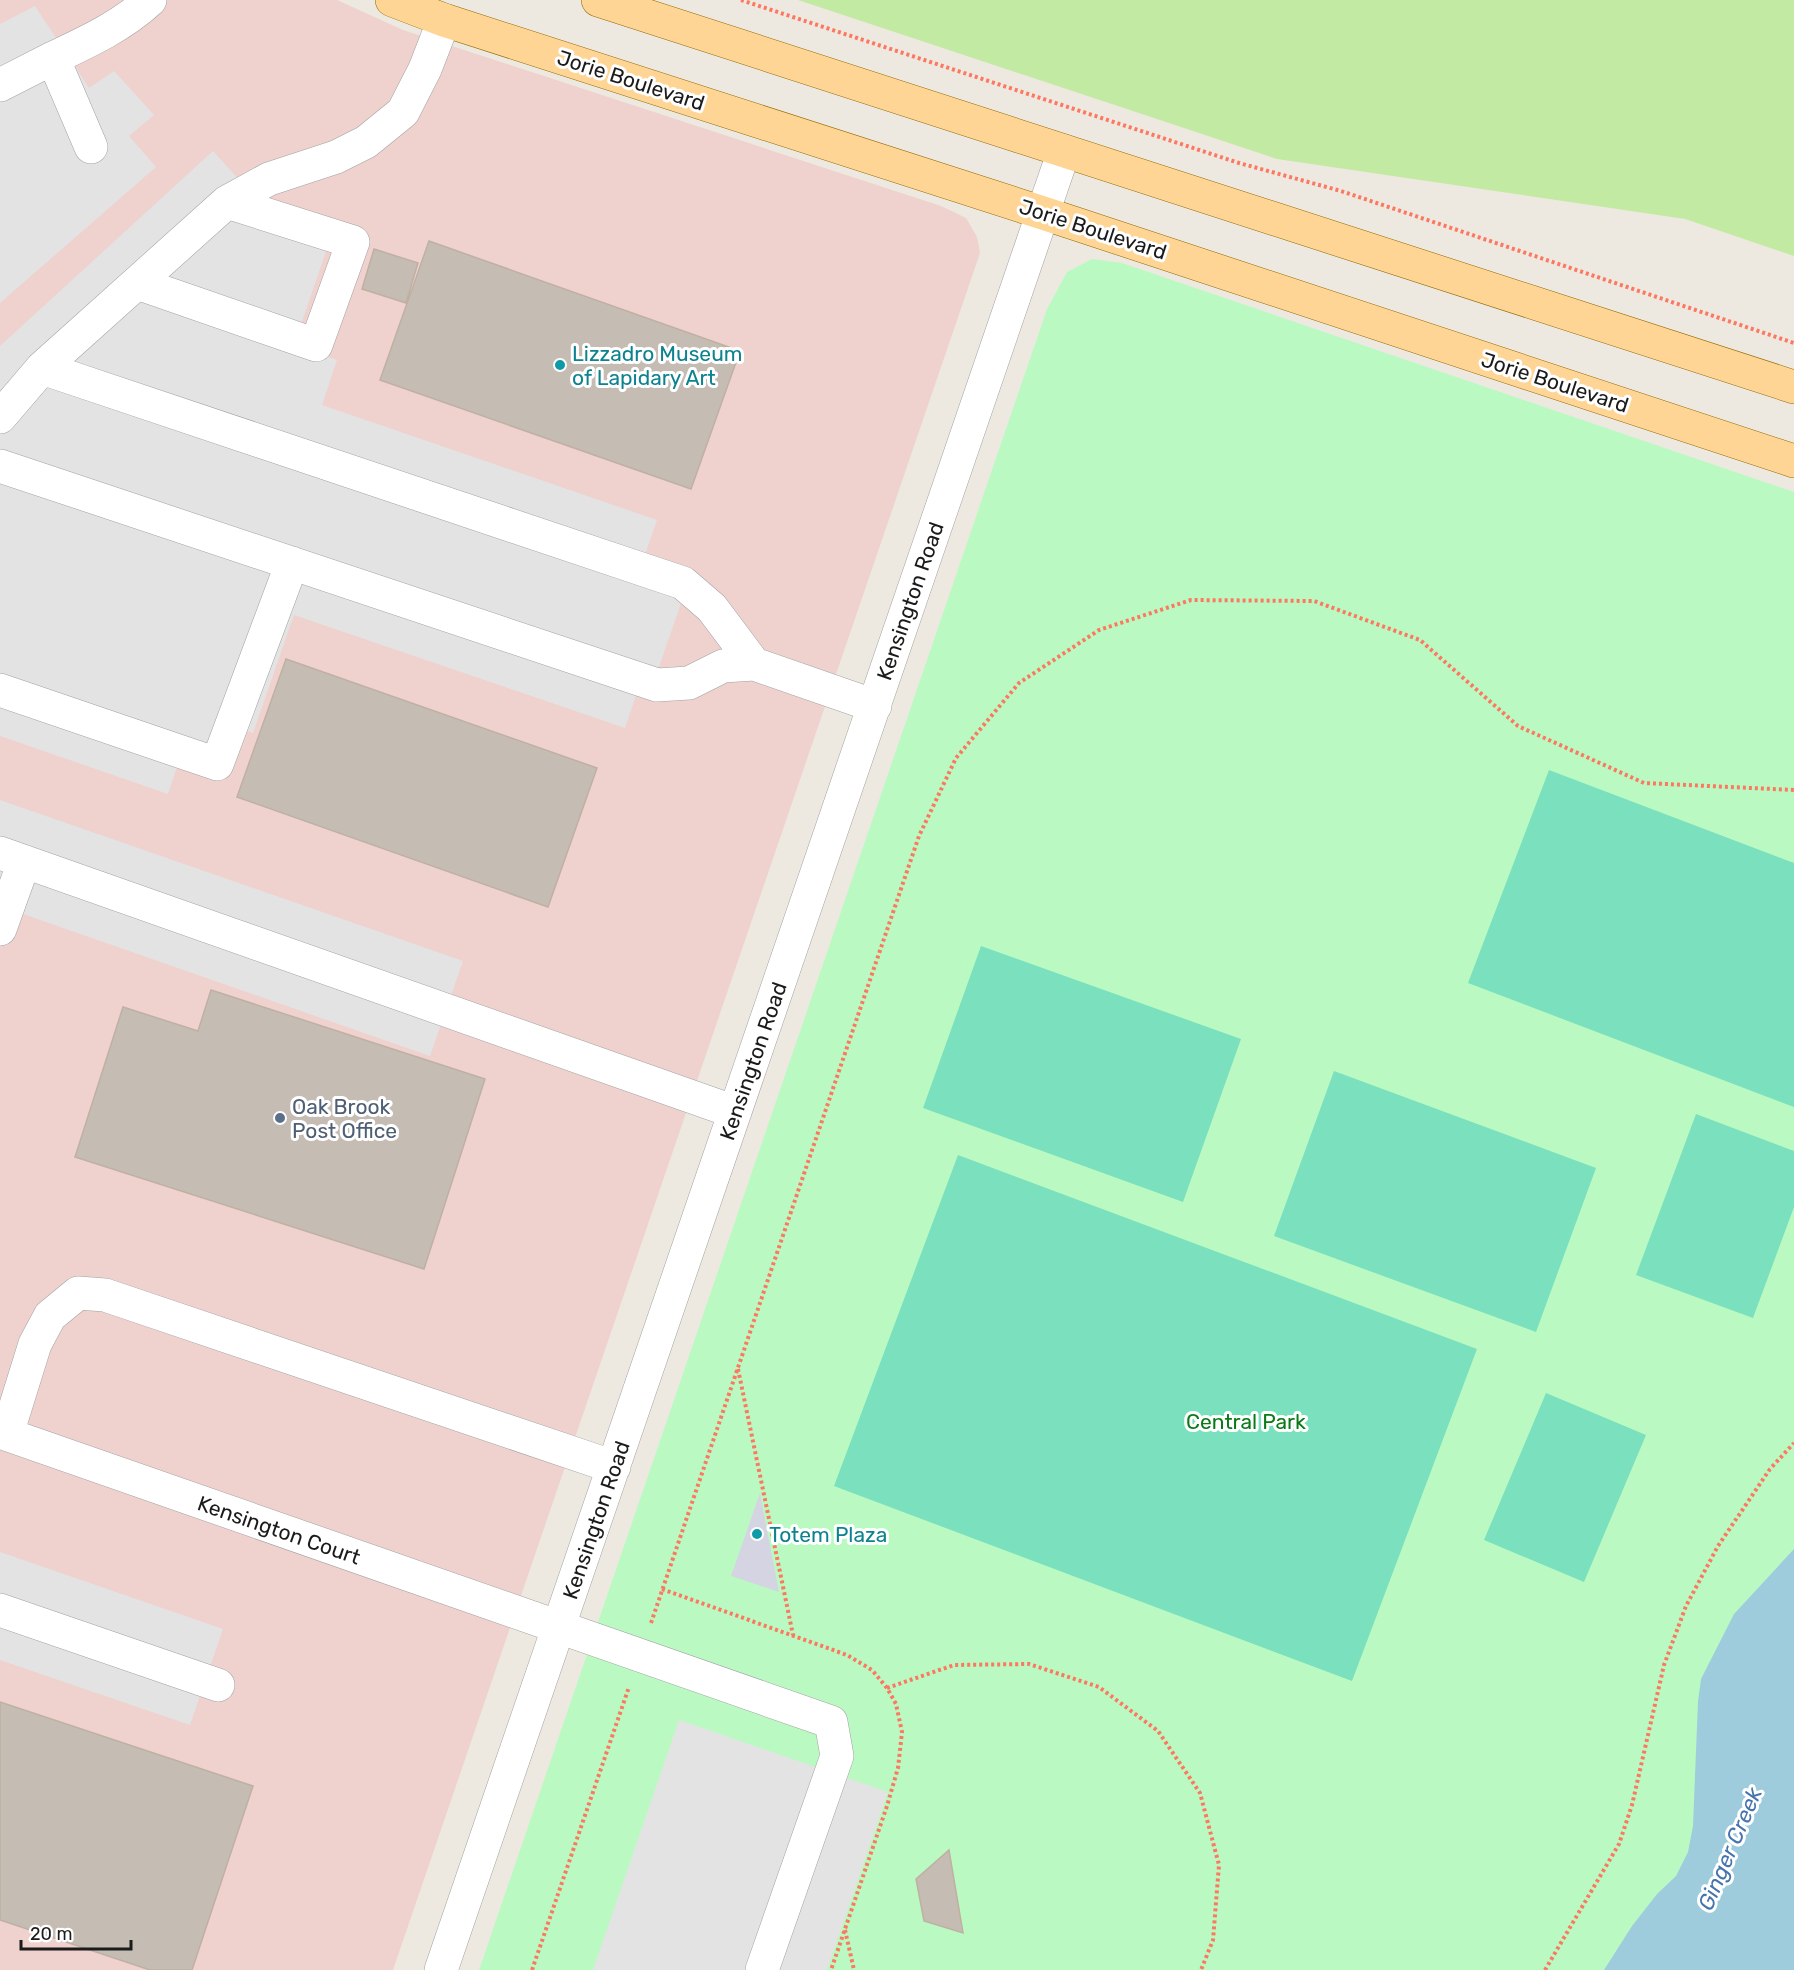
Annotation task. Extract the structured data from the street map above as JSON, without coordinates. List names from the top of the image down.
{
  "streets": {
    "main road": ["Jorie Boulevard"],
    "lane": ["Kensington Road", "Kensington Court"]
  },
  "crossings": [
    ["Jorie Boulevard", "Kensington Road"],
    ["Kensington Road", "Kensington Court"]
  ],
  "water": ["Ginger Creek"],
  "parks": ["Central Park"],
  "places": ["Lizzadro Museum of Lapidary Art", "Oak Brook Post Office", "Totem Plaza"],
  "scale_bar": "20 m"
}
